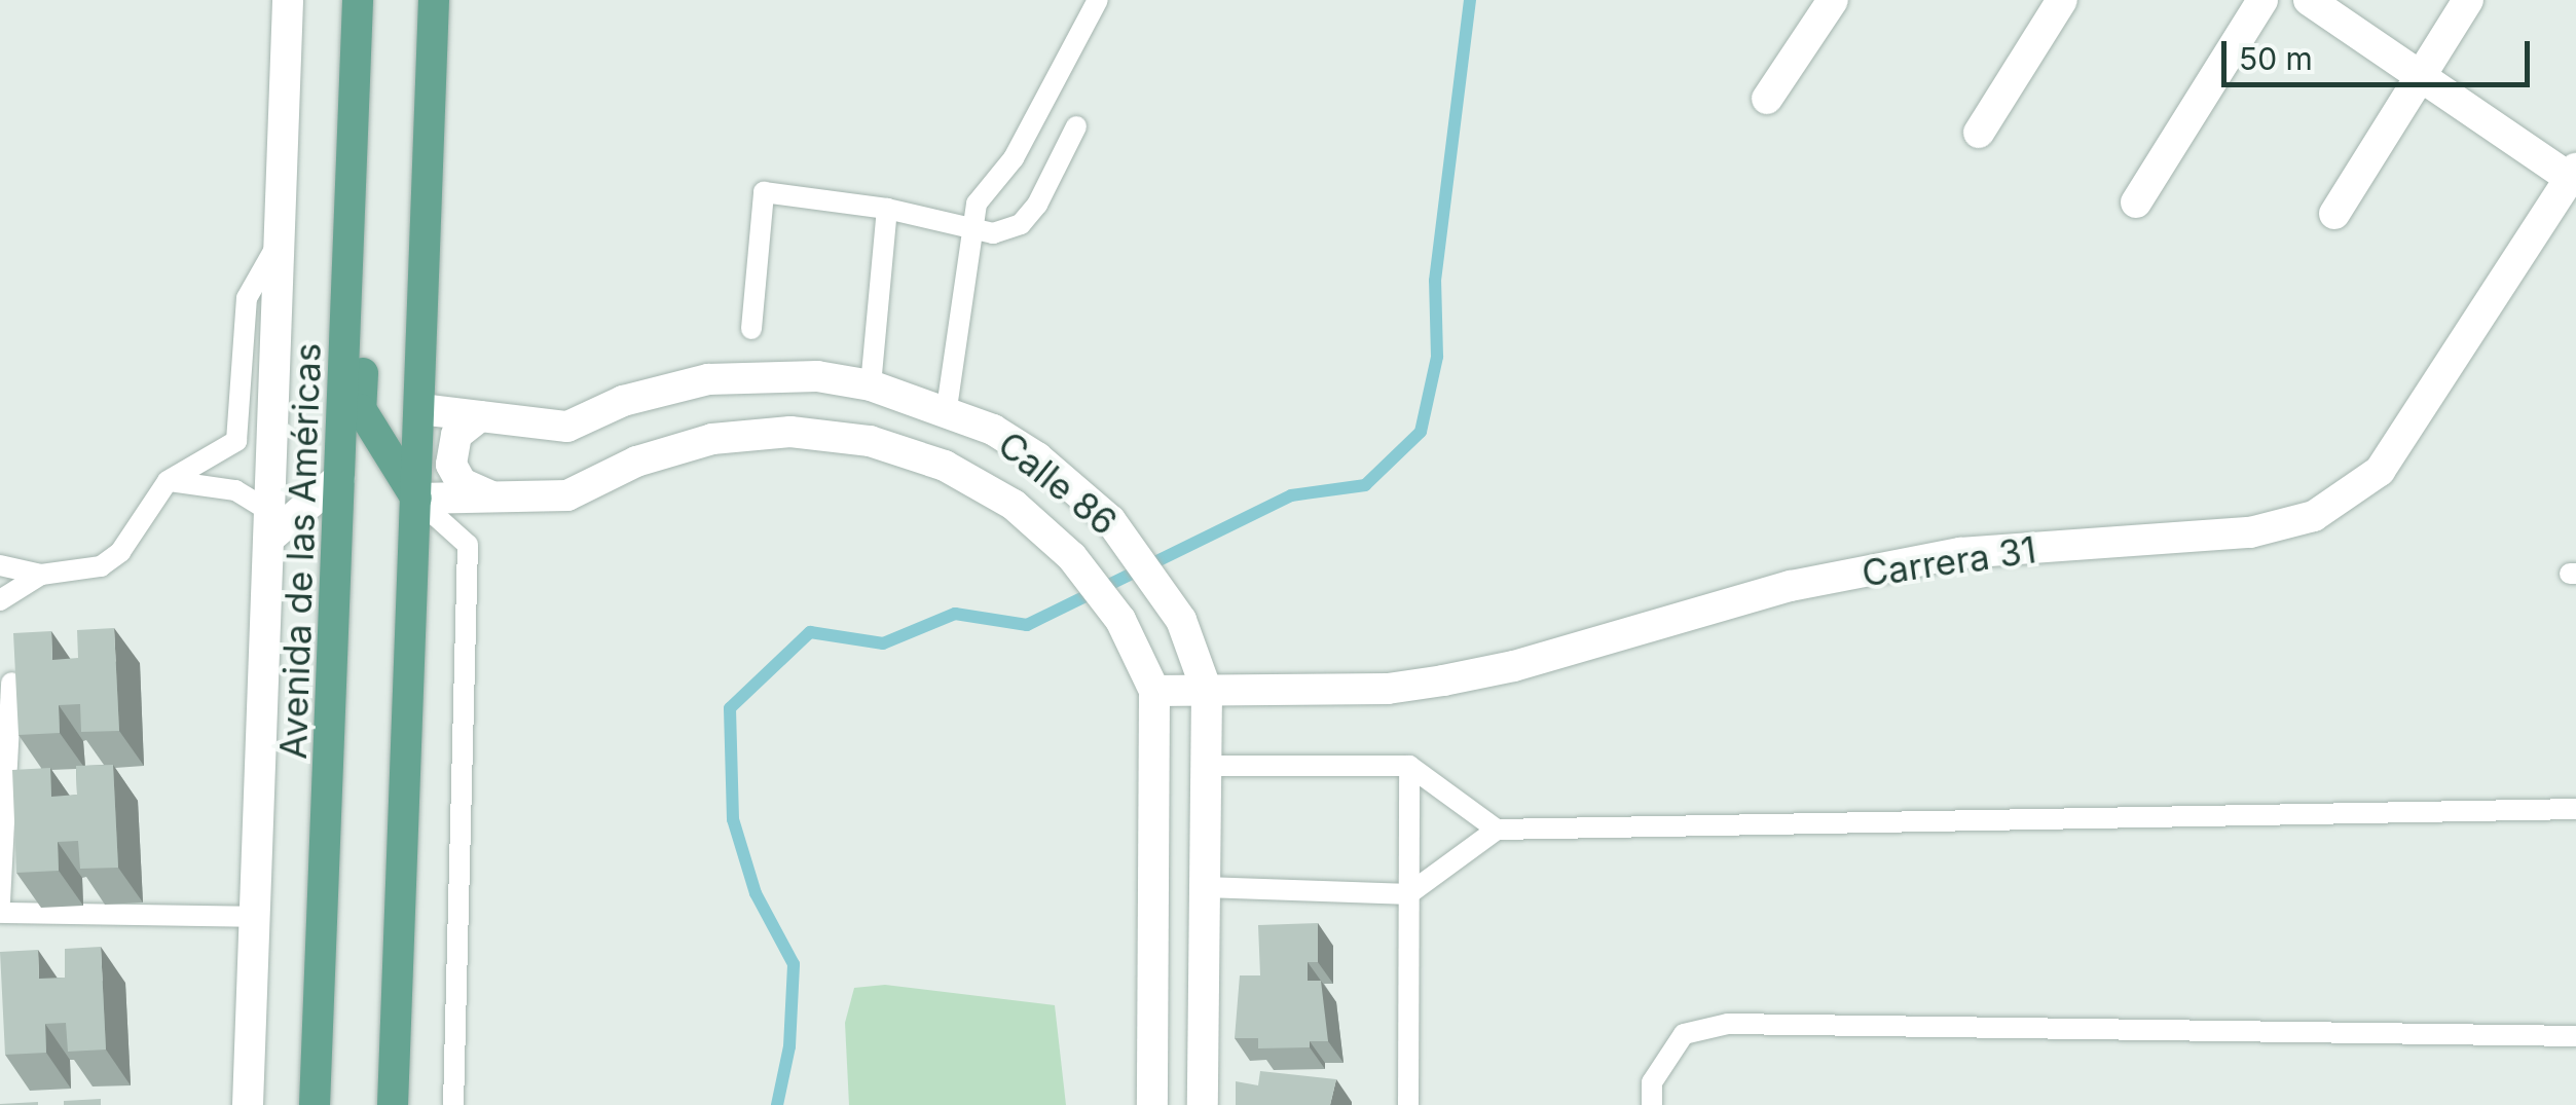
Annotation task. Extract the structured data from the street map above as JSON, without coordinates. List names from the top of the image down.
{
  "streets": {
    "main road": ["Avenida de las Américas"],
    "street": ["Calle 86", "Carrera 31"]
  },
  "crossings": [
    ["Calle 86", "Carrera 31"]
  ],
  "scale_bar": "50 m"
}
